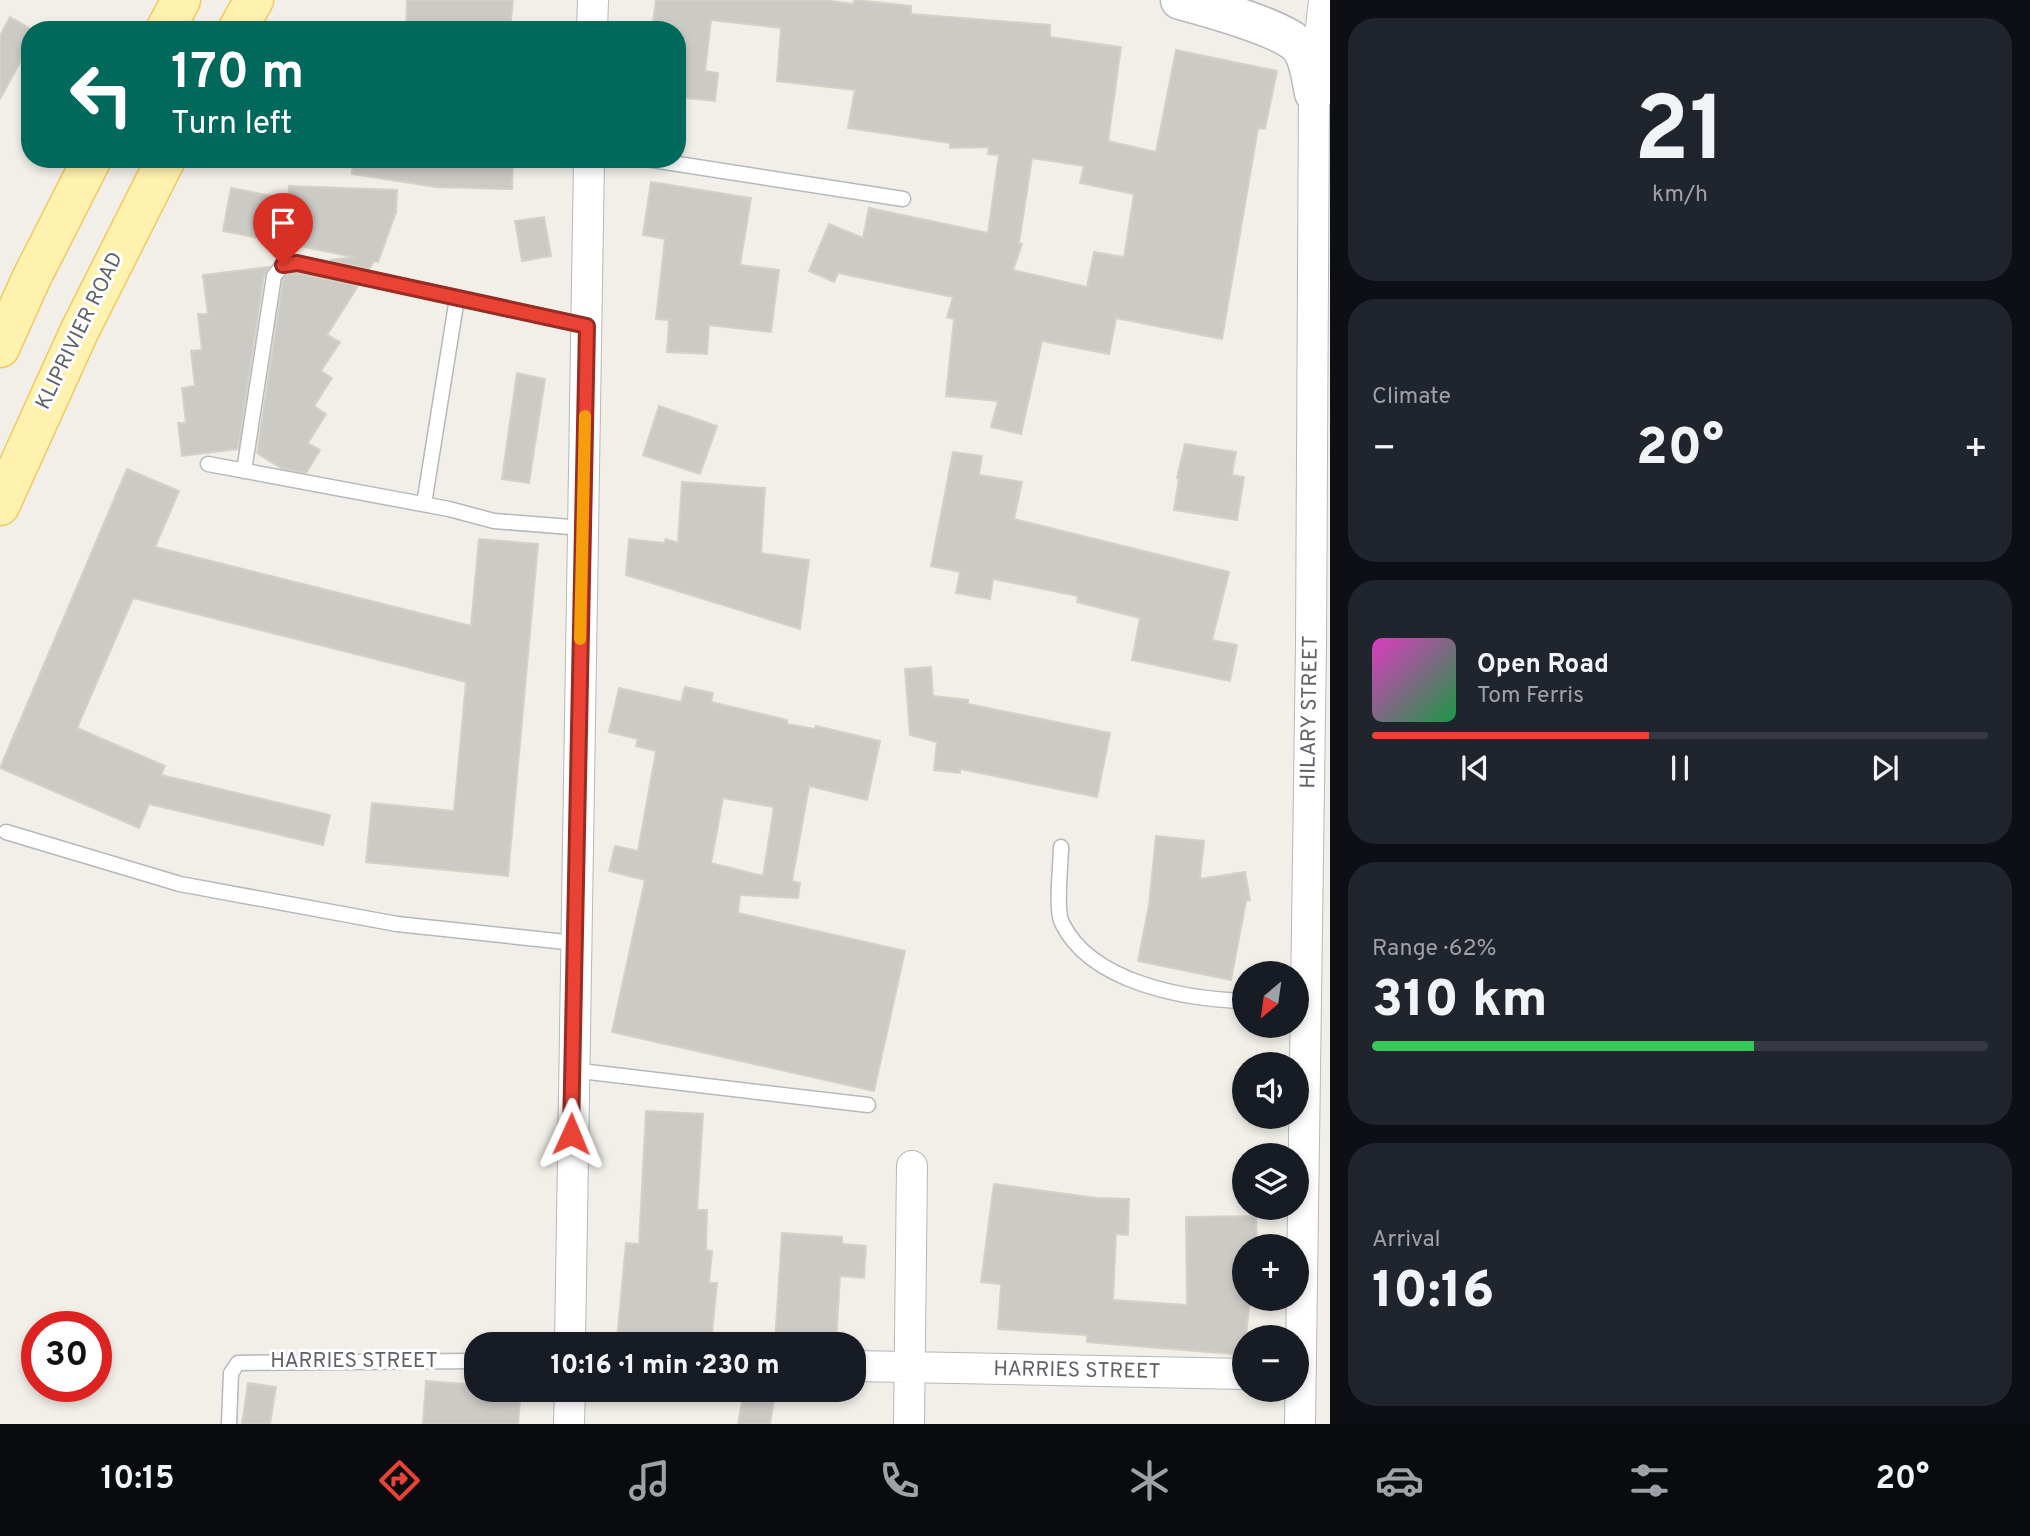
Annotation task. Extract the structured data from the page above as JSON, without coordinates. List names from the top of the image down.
{
  "streets": {
    "main road": ["KLIPRIVIER ROAD"],
    "street": ["HILARY STREET", "HARRIES STREET"]
  },
  "north": "bottom left",
  "page": {
    "tile": [
      ["21", "km/h"],
      "Climate",
      ["Range · 62%", "310 km"],
      ["Arrival", "10:16"]
    ],
    "turn": ["170 m", "Turn left"],
    "heat": ["−", "20°", "+"],
    "song": ["Open Road", "Tom Ferris"],
    "map_buttons": ["+", "−"],
    "limit": "30",
    "trip": "10:16 · 1 min · 230 m",
    "tabs": ["10:15", "20°"]
  }
}
